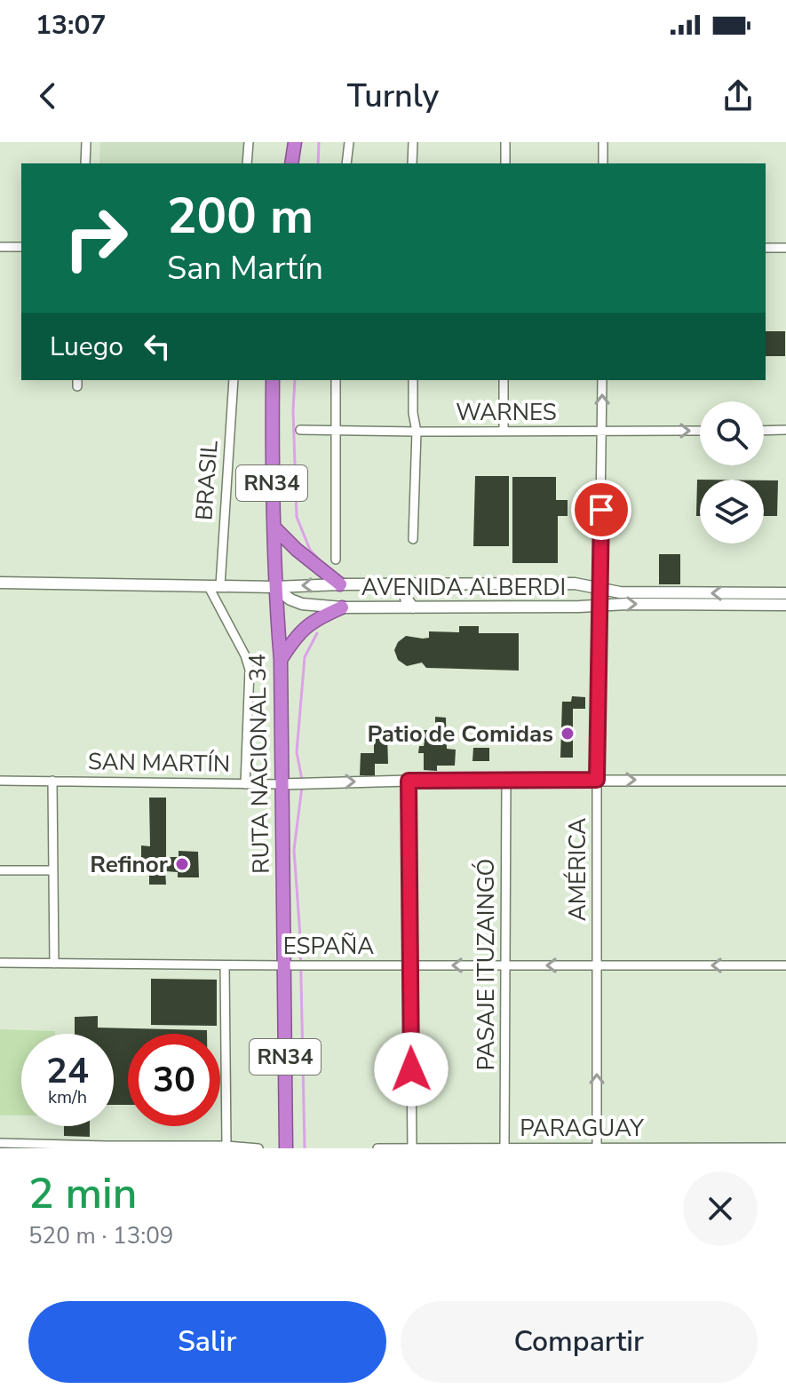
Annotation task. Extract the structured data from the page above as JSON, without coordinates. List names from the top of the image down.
{
  "streets": {
    "highway": ["RN34", "RUTA NACIONAL 34"],
    "main road": ["AVENIDA ALBERDI"],
    "street": [
      "WARNES",
      "BRASIL",
      "SAN MARTÍN",
      "AMÉRICA",
      "ESPAÑA",
      "PASAJE ITUZAINGÓ",
      "PARAGUAY"
    ]
  },
  "crossings": [
    ["WARNES", "AMÉRICA"],
    ["BRASIL", "AVENIDA ALBERDI"],
    ["AVENIDA ALBERDI", "RUTA NACIONAL 34"],
    ["AVENIDA ALBERDI", "AMÉRICA"],
    ["SAN MARTÍN", "RUTA NACIONAL 34"],
    ["SAN MARTÍN", "AMÉRICA"],
    ["SAN MARTÍN", "PASAJE ITUZAINGÓ"],
    ["RUTA NACIONAL 34", "ESPAÑA"],
    ["AMÉRICA", "ESPAÑA"],
    ["AMÉRICA", "PARAGUAY"],
    ["ESPAÑA", "PASAJE ITUZAINGÓ"],
    ["PASAJE ITUZAINGÓ", "PARAGUAY"]
  ],
  "one_way": ["SAN MARTÍN", "ESPAÑA"],
  "places": ["Patio de Comidas", "Refinor"],
  "page": {
    "status": "13:07",
    "header": "Turnly",
    "turn": ["200 m", "San Martín"],
    "then": "Luego",
    "speed": "24 km/h",
    "limit": "30",
    "heading": ["2 min", "520 m · 13:09"],
    "buttons": ["Salir", "Compartir"]
  }
}
